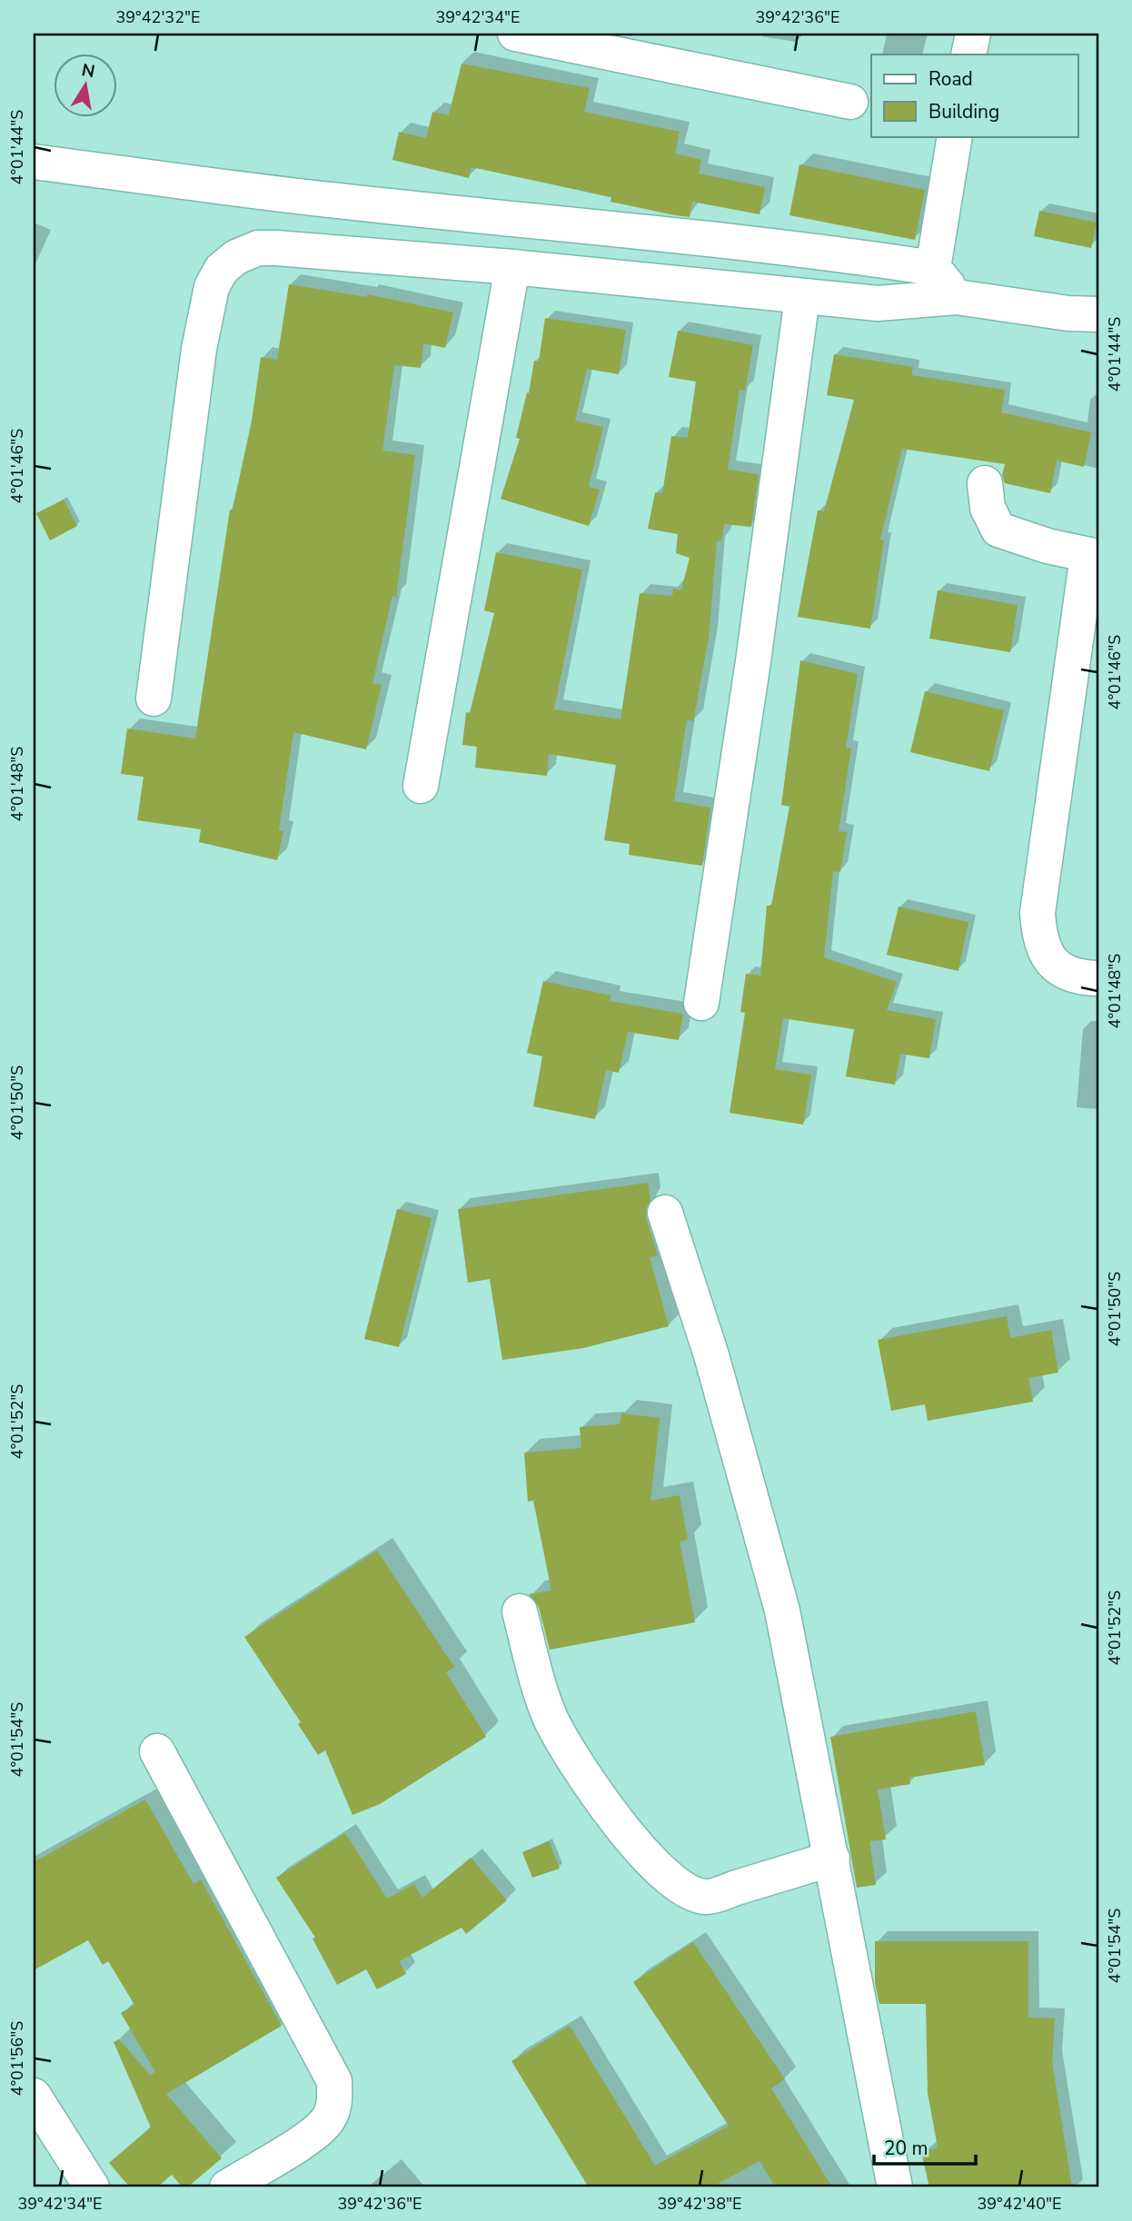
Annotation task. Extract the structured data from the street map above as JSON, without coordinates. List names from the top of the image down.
{
  "legend": ["Road", "Building"],
  "scale_bar": "20 m",
  "north": "top",
  "coordinates": [
    "39°42'32\"E",
    "39°42'34\"E",
    "39°42'36\"E",
    "4°01'44\"S",
    "4°01'46\"S",
    "4°01'48\"S",
    "4°01'50\"S",
    "4°01'52\"S",
    "4°01'54\"S",
    "4°01'56\"S",
    "39°42'38\"E",
    "39°42'40\"E"
  ]
}
